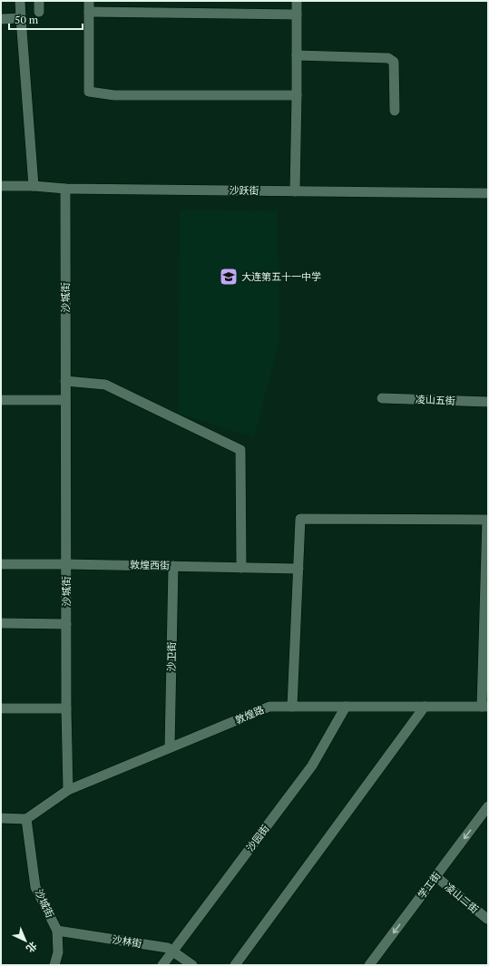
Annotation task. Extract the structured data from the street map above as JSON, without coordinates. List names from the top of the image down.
{
  "streets": {
    "street": [
      "沙跃街",
      "沙城街",
      "凌山五街",
      "敦煌西街",
      "沙卫街",
      "敦煌路",
      "沙园街",
      "学工街",
      "凌山二街",
      "沙林街"
    ]
  },
  "crossings": [
    ["沙跃街", "沙城街"],
    ["沙城街", "敦煌西街"],
    ["沙城街", "敦煌路"],
    ["沙城街", "沙林街"],
    ["敦煌西街", "沙卫街"],
    ["沙卫街", "敦煌路"],
    ["敦煌路", "沙园街"],
    ["沙园街", "沙林街"],
    ["学工街", "凌山二街"]
  ],
  "one_way": ["学工街"],
  "places": {
    "school or university": ["大连第五十一中学"]
  },
  "scale_bar": "50 m",
  "north": "bottom right"
}
